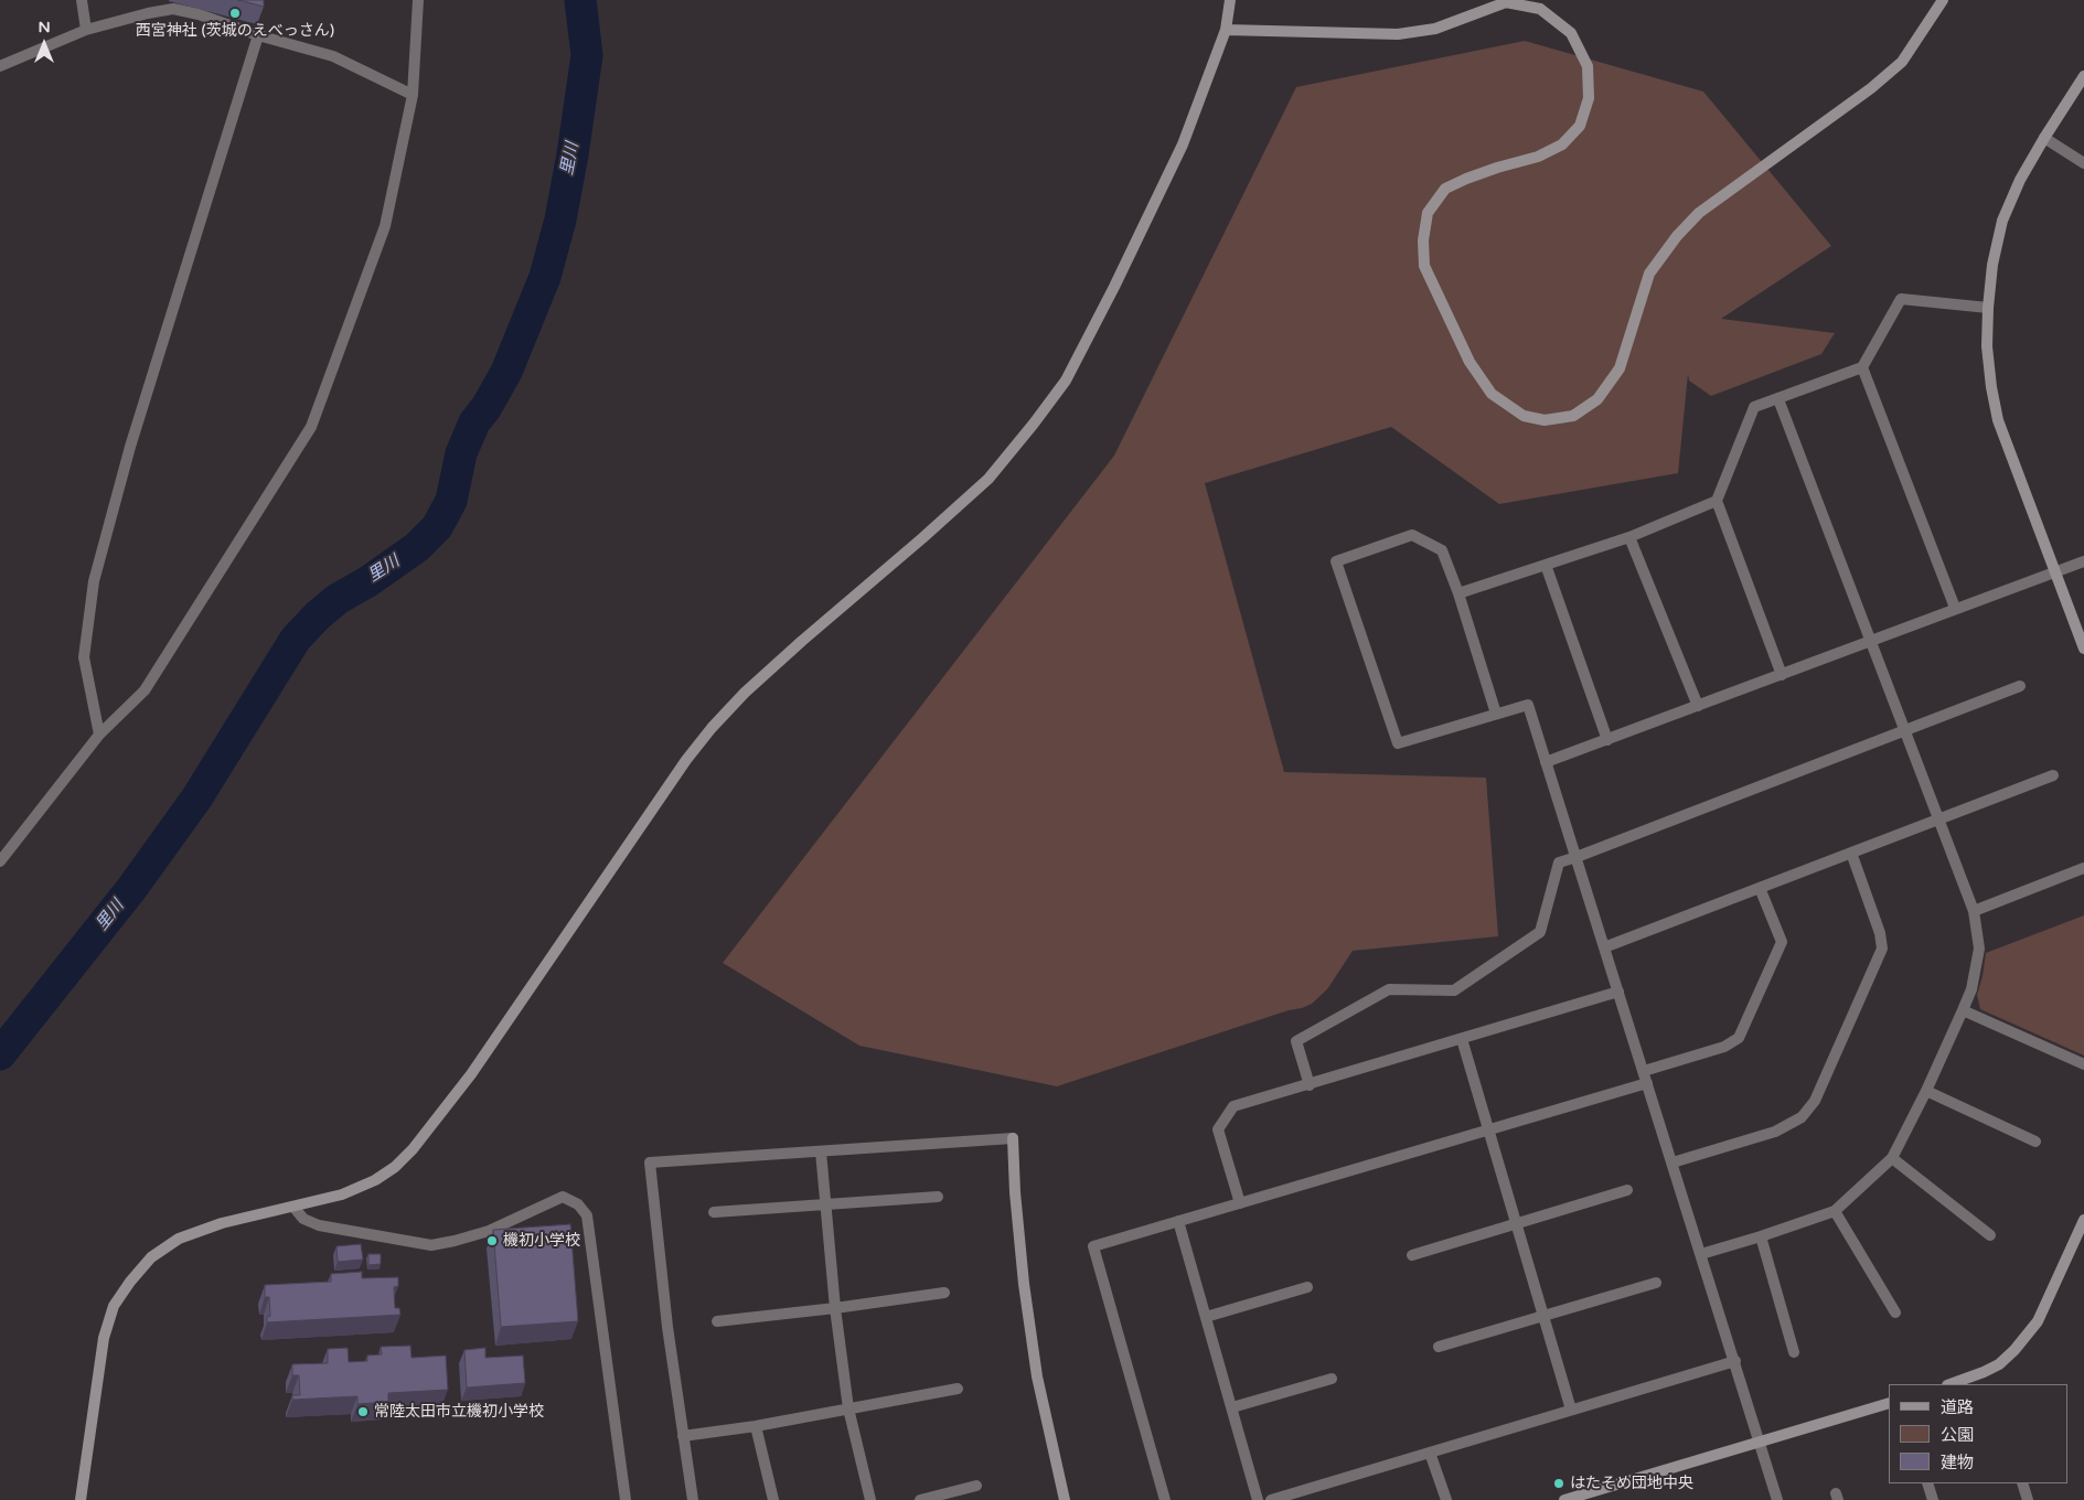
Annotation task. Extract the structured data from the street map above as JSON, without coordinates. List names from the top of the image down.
{
  "water": ["里川"],
  "places": [
    "西宮神社 (茨城のえべっさん)",
    "機初小学校",
    "常陸太田市立機初小学校",
    "はたそめ団地中央"
  ],
  "legend": ["道路", "公園", "建物"],
  "north": "top"
}
